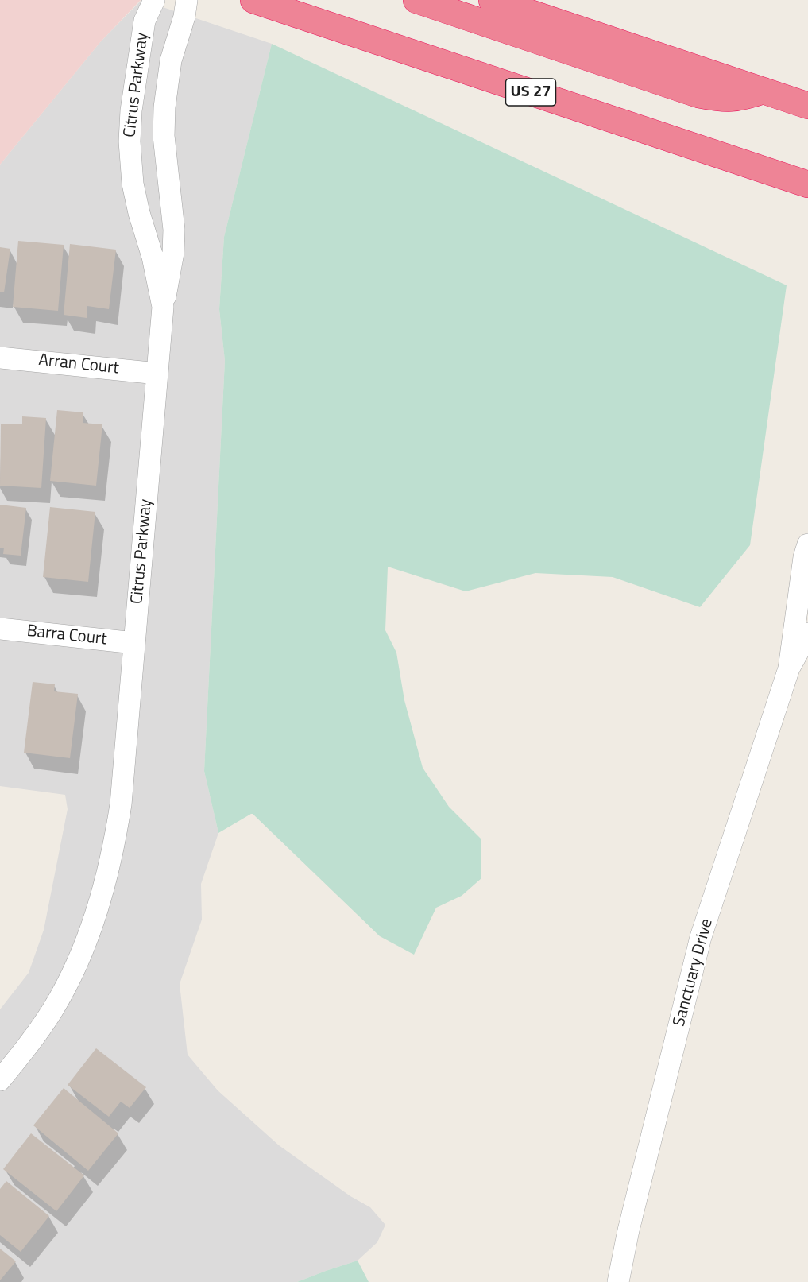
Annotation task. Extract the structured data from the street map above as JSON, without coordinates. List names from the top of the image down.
{
  "streets": {
    "highway": ["US 27"],
    "street": [
      "Citrus Parkway",
      "Arran Court",
      "Barra Court",
      "Sanctuary Drive"
    ]
  },
  "crossings": [
    ["Citrus Parkway", "Arran Court"],
    ["Citrus Parkway", "Barra Court"]
  ]
}
